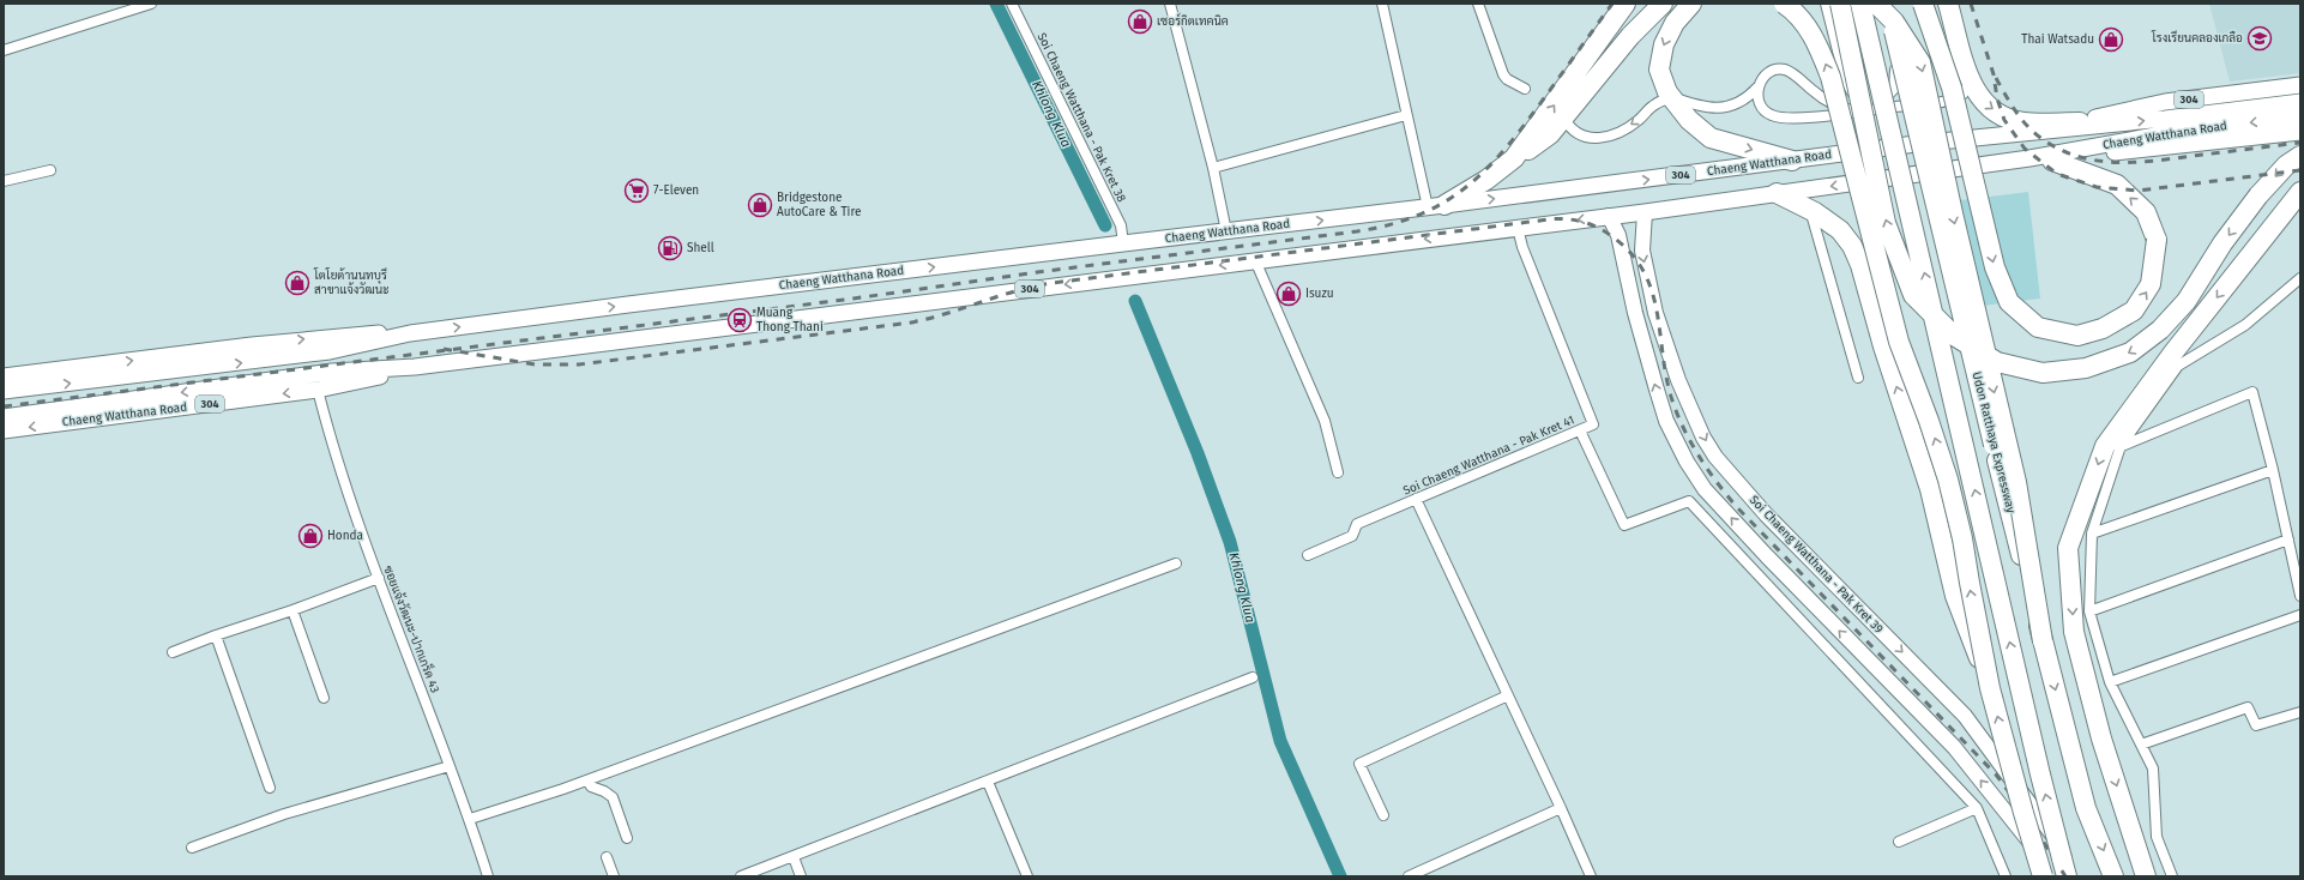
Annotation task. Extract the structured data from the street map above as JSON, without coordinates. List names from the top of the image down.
{
  "streets": {
    "highway": ["Udon Ratthaya Expressway"],
    "main road": ["304", "Chaeng Watthana Road", "Soi Chaeng Watthana - Pak Kret 39"],
    "street": ["Soi Chaeng Watthana - Pak Kret 38", "Soi Chaeng Watthana - Pak Kret 41", "ซอยแจ้งวัฒนะ-ปากเกร็ด 43"]
  },
  "crossings": [
    ["Soi Chaeng Watthana - Pak Kret 38", "Chaeng Watthana Road"],
    ["Chaeng Watthana Road", "Soi Chaeng Watthana - Pak Kret 41"],
    ["Chaeng Watthana Road", "Soi Chaeng Watthana - Pak Kret 39"],
    ["Chaeng Watthana Road", "ซอยแจ้งวัฒนะ-ปากเกร็ด 43"]
  ],
  "water": ["Khlong Klua"],
  "places": {
    "shop": [
      "เซอร์กิตเทคนิค",
      "Thai Watsadu",
      "Bridgestone AutoCare & Tire",
      "โตโยต้านนทบุรี สาขาแจ้งวัฒนะ",
      "Isuzu",
      "Honda"
    ],
    "school or university": ["โรงเรียนคลองเกลือ"],
    "supermarket": ["7-Eleven"],
    "fuel station": ["Shell"],
    "station": ["Muang Thong Thani"]
  }
}
